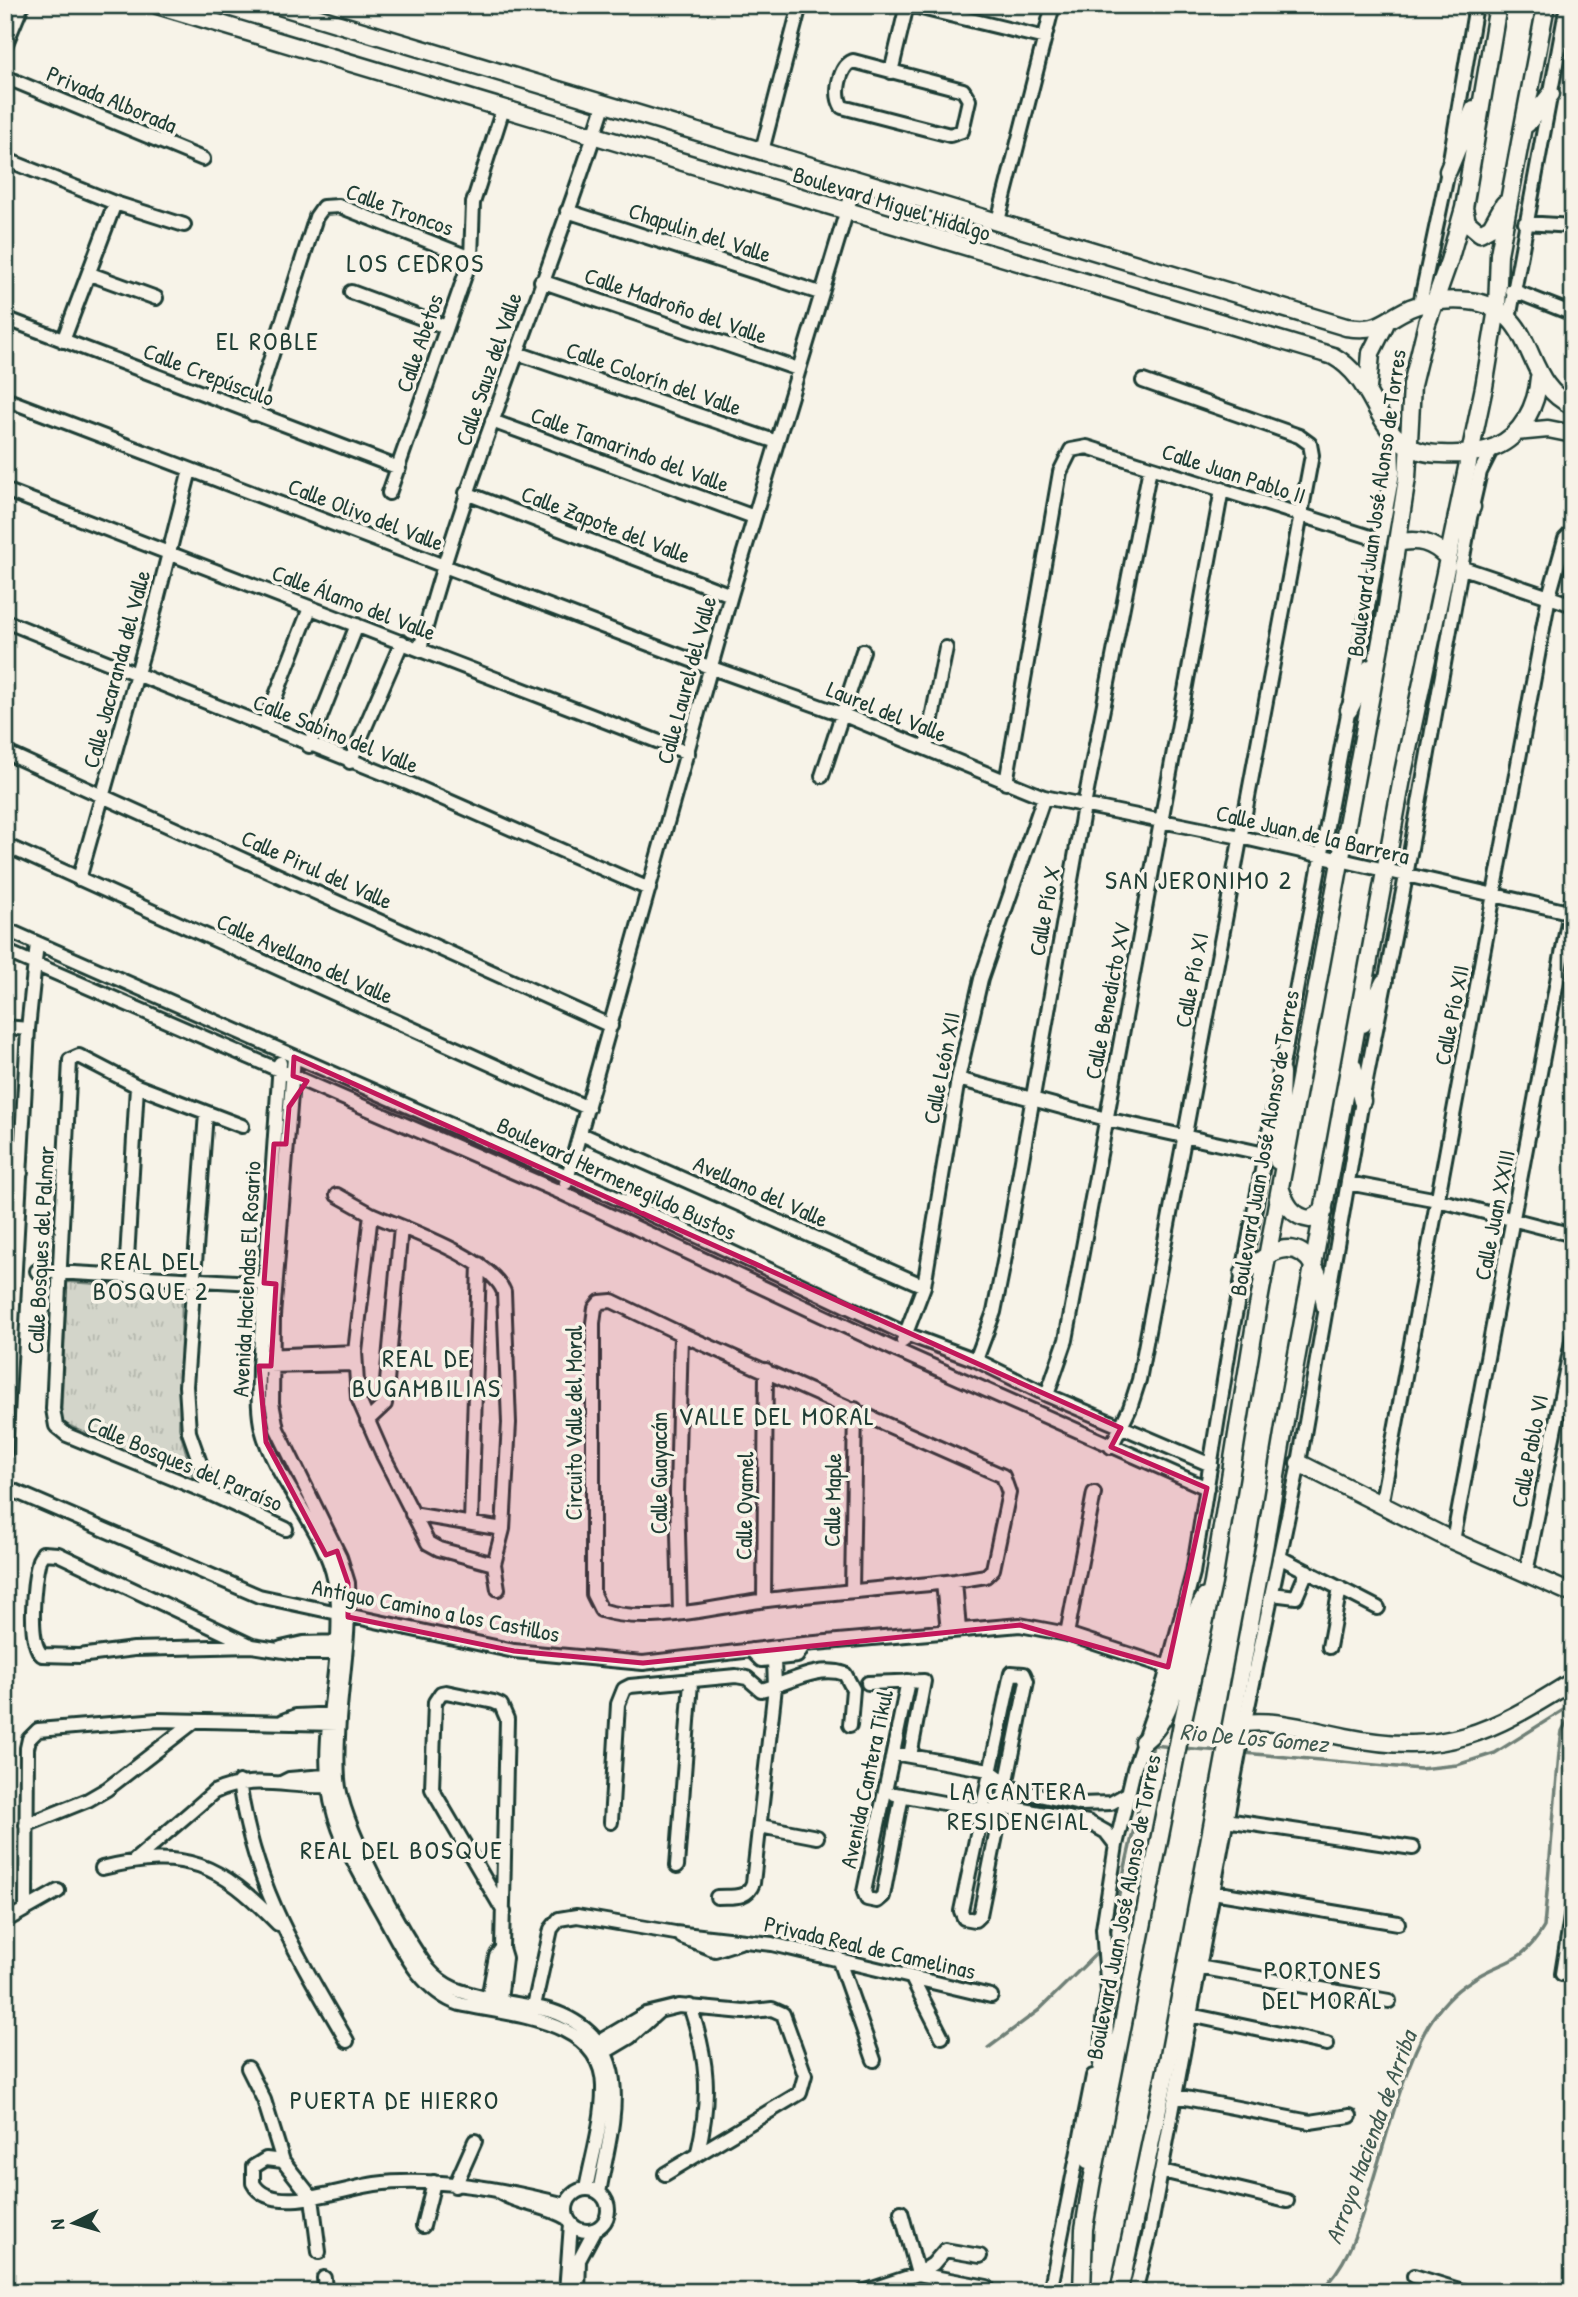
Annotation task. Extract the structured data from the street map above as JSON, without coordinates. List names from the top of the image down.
{
  "streets": {
    "main road": ["Boulevard Miguel Hidalgo", "Boulevard Juan José Alonso de Torres"],
    "street": [
      "Privada Alborada",
      "Calle Troncos",
      "Chapulin del Valle",
      "Calle Madroño del Valle",
      "Calle Abetos",
      "Calle Sauz del Valle",
      "Calle Crepúsculo",
      "Calle Colorín del Valle",
      "Calle Tamarindo del Valle",
      "Calle Juan Pablo II",
      "Calle Olivo del Valle",
      "Calle Zapote del Valle",
      "Calle Álamo del Valle",
      "Calle Jacaranda del Valle",
      "Calle Laurel del Valle",
      "Laurel del Valle",
      "Calle Sabino del Valle",
      "Calle Juan de la Barrera",
      "Calle Pirul del Valle",
      "Calle Pío X",
      "Calle Avellano del Valle",
      "Calle Pío XI",
      "Calle Benedicto XV",
      "Calle Pío XII",
      "Calle León XII",
      "Boulevard Hermenegildo Bustos",
      "Avellano del Valle",
      "Calle Juan XXIII",
      "Calle Bosques del Palmar",
      "Avenida Haciendas El Rosario",
      "Circuito Valle del Moral",
      "Calle Pablo VI",
      "Calle Bosques del Paraíso",
      "Calle Guayacán",
      "Calle Maple",
      "Calle Oyamel",
      "Antiguo Camino a los Castillos",
      "Avenida Cantera Tikul",
      "Privada Real de Camelinas"
    ]
  },
  "crossings": [
    ["Boulevard Miguel Hidalgo", "Calle Abetos"],
    ["Boulevard Miguel Hidalgo", "Calle Sauz del Valle"],
    ["Boulevard Miguel Hidalgo", "Boulevard Juan José Alonso de Torres"],
    ["Boulevard Miguel Hidalgo", "Calle Laurel del Valle"],
    ["Calle Troncos", "Calle Abetos"],
    ["Calle Troncos", "Calle Crepúsculo"],
    ["Chapulin del Valle", "Calle Sauz del Valle"],
    ["Chapulin del Valle", "Calle Laurel del Valle"],
    ["Calle Madroño del Valle", "Calle Sauz del Valle"],
    ["Calle Madroño del Valle", "Calle Laurel del Valle"],
    ["Calle Abetos", "Calle Crepúsculo"],
    ["Calle Sauz del Valle", "Calle Colorín del Valle"],
    ["Calle Sauz del Valle", "Calle Tamarindo del Valle"],
    ["Calle Sauz del Valle", "Calle Olivo del Valle"],
    ["Calle Sauz del Valle", "Calle Zapote del Valle"],
    ["Calle Sauz del Valle", "Calle Álamo del Valle"],
    ["Calle Colorín del Valle", "Calle Laurel del Valle"],
    ["Calle Tamarindo del Valle", "Calle Laurel del Valle"],
    ["Calle Juan Pablo II", "Boulevard Juan José Alonso de Torres"],
    ["Calle Juan Pablo II", "Laurel del Valle"],
    ["Calle Juan Pablo II", "Calle Pío X"],
    ["Calle Juan Pablo II", "Calle Pío XI"],
    ["Calle Juan Pablo II", "Calle Benedicto XV"],
    ["Boulevard Juan José Alonso de Torres", "Calle Juan de la Barrera"],
    ["Boulevard Juan José Alonso de Torres", "Boulevard Hermenegildo Bustos"],
    ["Boulevard Juan José Alonso de Torres", "Antiguo Camino a los Castillos"],
    ["Calle Olivo del Valle", "Calle Jacaranda del Valle"],
    ["Calle Olivo del Valle", "Calle Laurel del Valle"],
    ["Calle Olivo del Valle", "Laurel del Valle"],
    ["Calle Zapote del Valle", "Calle Laurel del Valle"],
    ["Calle Álamo del Valle", "Calle Jacaranda del Valle"],
    ["Calle Álamo del Valle", "Calle Laurel del Valle"],
    ["Calle Jacaranda del Valle", "Calle Sabino del Valle"],
    ["Calle Jacaranda del Valle", "Calle Pirul del Valle"],
    ["Calle Jacaranda del Valle", "Calle Avellano del Valle"],
    ["Calle Laurel del Valle", "Laurel del Valle"],
    ["Calle Laurel del Valle", "Calle Sabino del Valle"],
    ["Calle Laurel del Valle", "Calle Pirul del Valle"],
    ["Calle Laurel del Valle", "Calle Avellano del Valle"],
    ["Calle Laurel del Valle", "Boulevard Hermenegildo Bustos"],
    ["Calle Laurel del Valle", "Avellano del Valle"],
    ["Laurel del Valle", "Calle Juan de la Barrera"],
    ["Laurel del Valle", "Calle León XII"],
    ["Calle Juan de la Barrera", "Calle Pío X"],
    ["Calle Juan de la Barrera", "Calle Pío XI"],
    ["Calle Juan de la Barrera", "Calle Benedicto XV"],
    ["Calle Juan de la Barrera", "Calle Pío XII"],
    ["Calle Juan de la Barrera", "Calle León XII"],
    ["Calle Juan de la Barrera", "Calle Juan XXIII"],
    ["Calle Pío X", "Boulevard Hermenegildo Bustos"],
    ["Calle Pío XI", "Boulevard Hermenegildo Bustos"],
    ["Calle Benedicto XV", "Boulevard Hermenegildo Bustos"],
    ["Calle León XII", "Boulevard Hermenegildo Bustos"],
    ["Calle León XII", "Avellano del Valle"],
    ["Boulevard Hermenegildo Bustos", "Avenida Haciendas El Rosario"],
    ["Calle Bosques del Palmar", "Calle Bosques del Paraíso"],
    ["Avenida Haciendas El Rosario", "Antiguo Camino a los Castillos"],
    ["Avenida Haciendas El Rosario", "Privada Real de Camelinas"],
    ["Circuito Valle del Moral", "Calle Guayacán"],
    ["Circuito Valle del Moral", "Calle Maple"],
    ["Circuito Valle del Moral", "Calle Oyamel"]
  ],
  "districts": [
    "LOS CEDROS",
    "EL ROBLE",
    "SAN JERONIMO 2",
    "REAL DEL BOSQUE 2",
    "REAL DE BUGAMBILIAS",
    "VALLE DEL MORAL",
    "LA CANTERA RESIDENCIAL",
    "REAL DEL BOSQUE",
    "PORTONES DEL MORAL",
    "PUERTA DE HIERRO"
  ],
  "water": ["Rio De Los Gomez", "Arroyo Hacienda de Arriba"],
  "north": "left"
}
